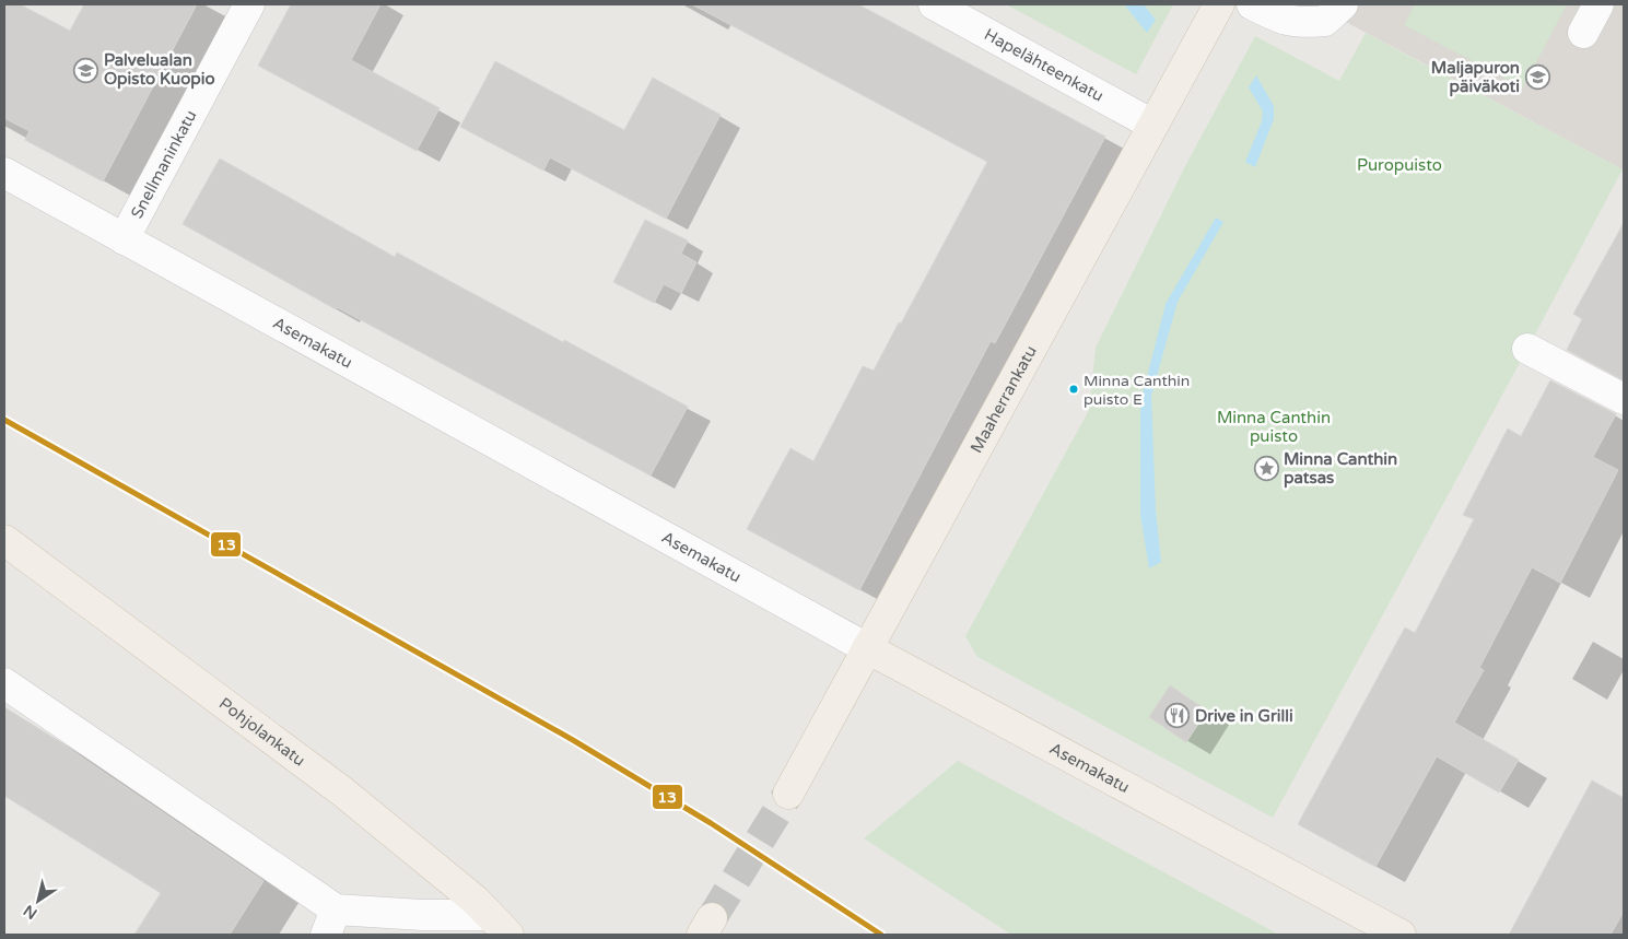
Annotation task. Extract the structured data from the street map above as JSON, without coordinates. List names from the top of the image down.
{
  "streets": {
    "main road": ["Asemakatu", "Maaherrankatu", "Pohjolankatu"],
    "street": ["Hapelähteenkatu", "Snellmaninkatu"]
  },
  "crossings": [
    ["Hapelähteenkatu", "Maaherrankatu"],
    ["Snellmaninkatu", "Asemakatu"],
    ["Asemakatu", "Maaherrankatu"]
  ],
  "parks": ["Puropuisto", "Minna Canthin puisto"],
  "places": {
    "school or university": ["Palvelualan Opisto Kuopio", "Maljapuron päiväkoti"],
    "other": ["Minna Canthin puisto E"],
    "place": ["Minna Canthin patsas"],
    "restaurant": ["Drive in Grilli"]
  },
  "lines": ["transit line 13"],
  "north": "bottom left"
}
